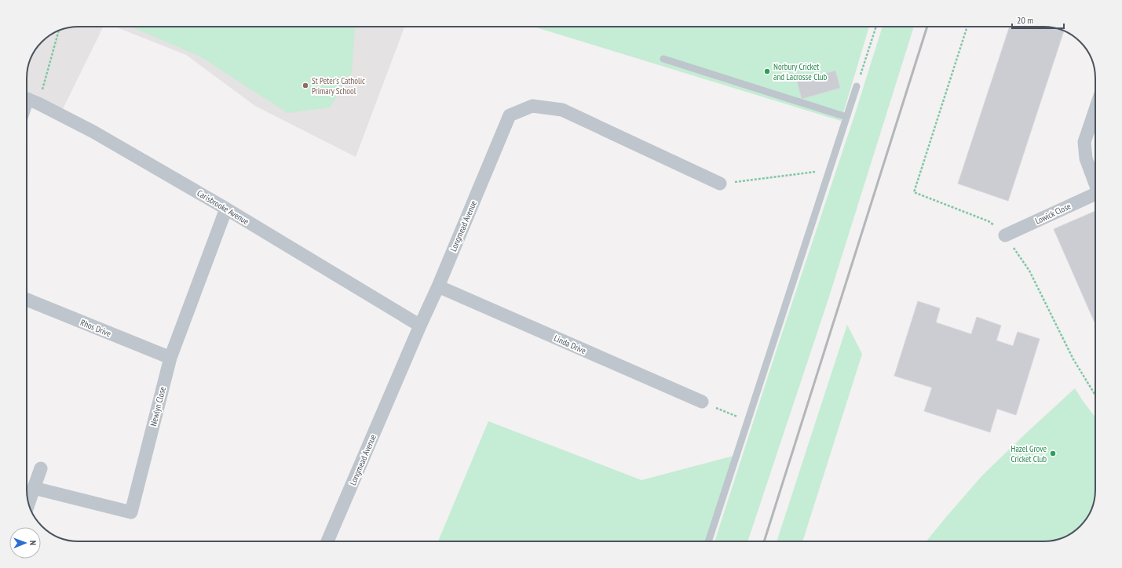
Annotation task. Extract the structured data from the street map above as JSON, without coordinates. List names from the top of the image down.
{
  "streets": {
    "street": [
      "Carisbrooke Avenue",
      "Lowick Close",
      "Longmead Avenue",
      "Rhos Drive",
      "Linda Drive",
      "Newlyn Close"
    ]
  },
  "crossings": [
    ["Carisbrooke Avenue", "Longmead Avenue"],
    ["Carisbrooke Avenue", "Newlyn Close"],
    ["Longmead Avenue", "Linda Drive"],
    ["Rhos Drive", "Newlyn Close"]
  ],
  "places": ["Norbury Cricket and Lacrosse Club", "St Peter's Catholic Primary School", "Hazel Grove Cricket Club"],
  "scale_bar": "20 m",
  "north": "right"
}
